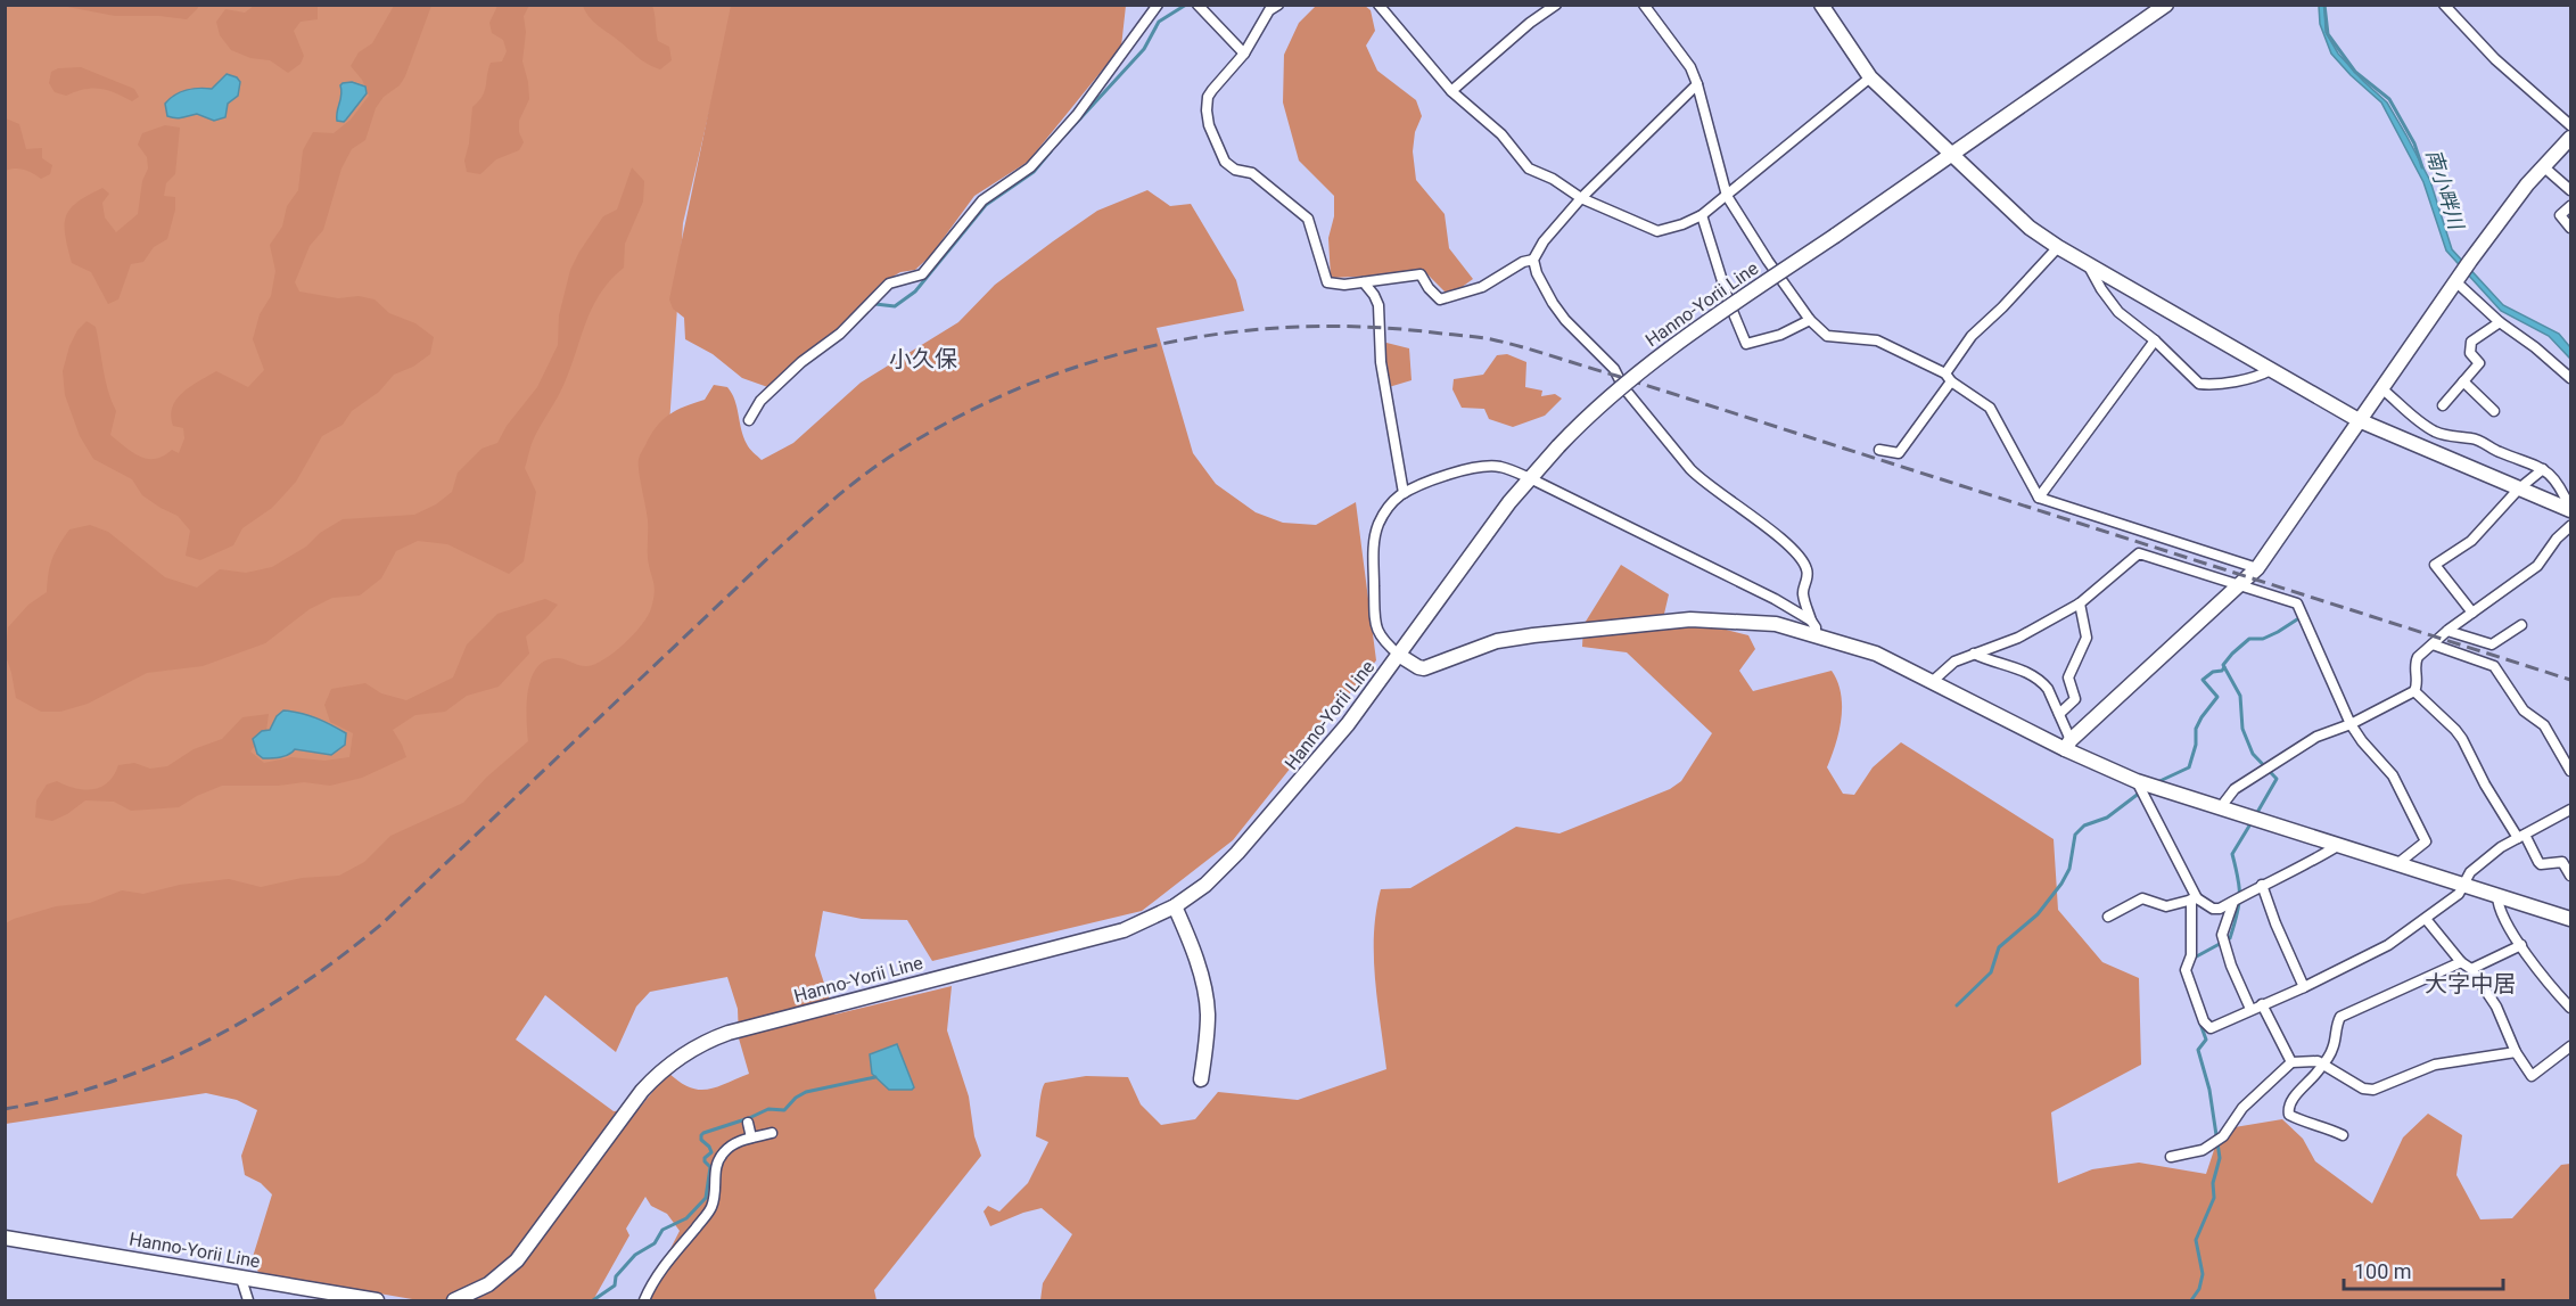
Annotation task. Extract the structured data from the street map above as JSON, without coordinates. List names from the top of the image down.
{
  "streets": {
    "street": ["Hanno-Yorii Line"]
  },
  "districts": ["小久保", "大字中居"],
  "water": ["南小畔川"],
  "scale_bar": "100 m"
}
